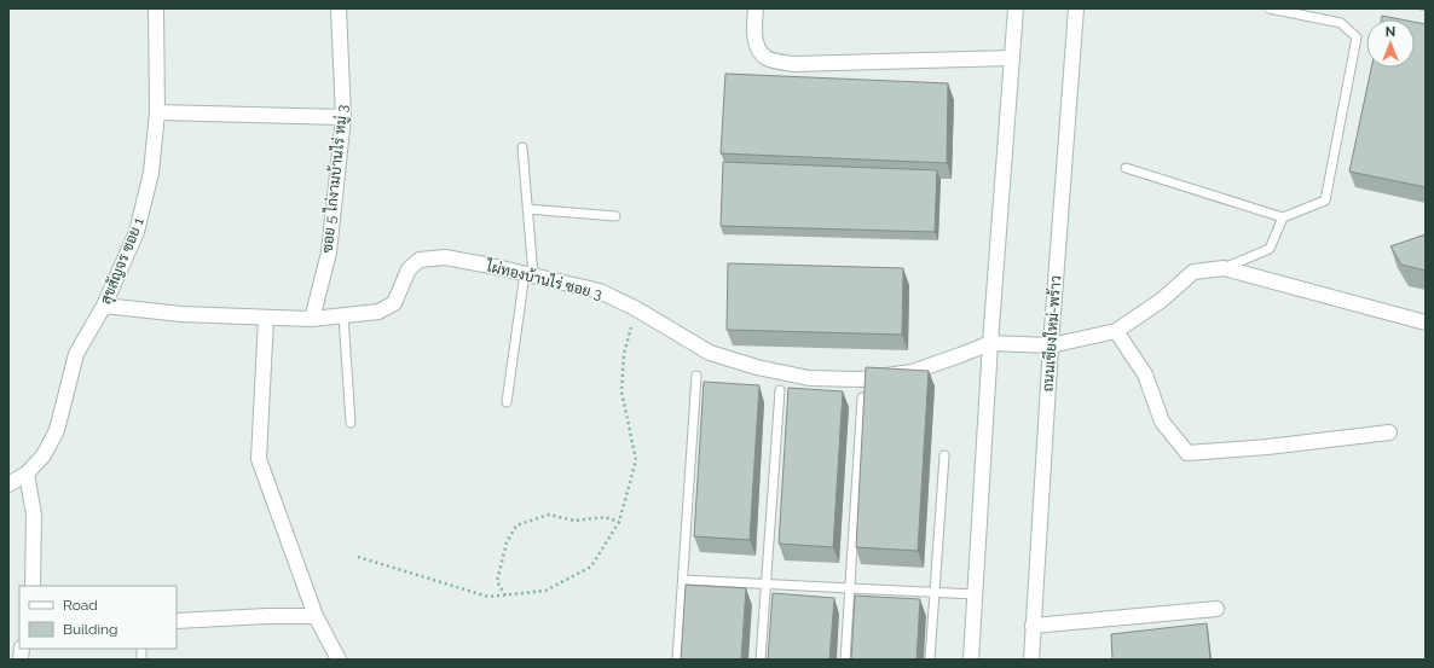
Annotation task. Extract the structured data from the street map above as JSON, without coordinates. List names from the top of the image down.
{
  "streets": {
    "street": [
      "ซอย 5 ไก่งามบ้านไร่ หมู่ 3",
      "สุขสัญจร ซอย 1",
      "ไผ่ทองบ้านไร่ ซอย 3",
      "ถนนเชียงใหม่-พร้าว"
    ]
  },
  "crossings": [
    ["ซอย 5 ไก่งามบ้านไร่ หมู่ 3", "ไผ่ทองบ้านไร่ ซอย 3"],
    ["สุขสัญจร ซอย 1", "ไผ่ทองบ้านไร่ ซอย 3"]
  ],
  "legend": ["Road", "Building"],
  "north": "top"
}
